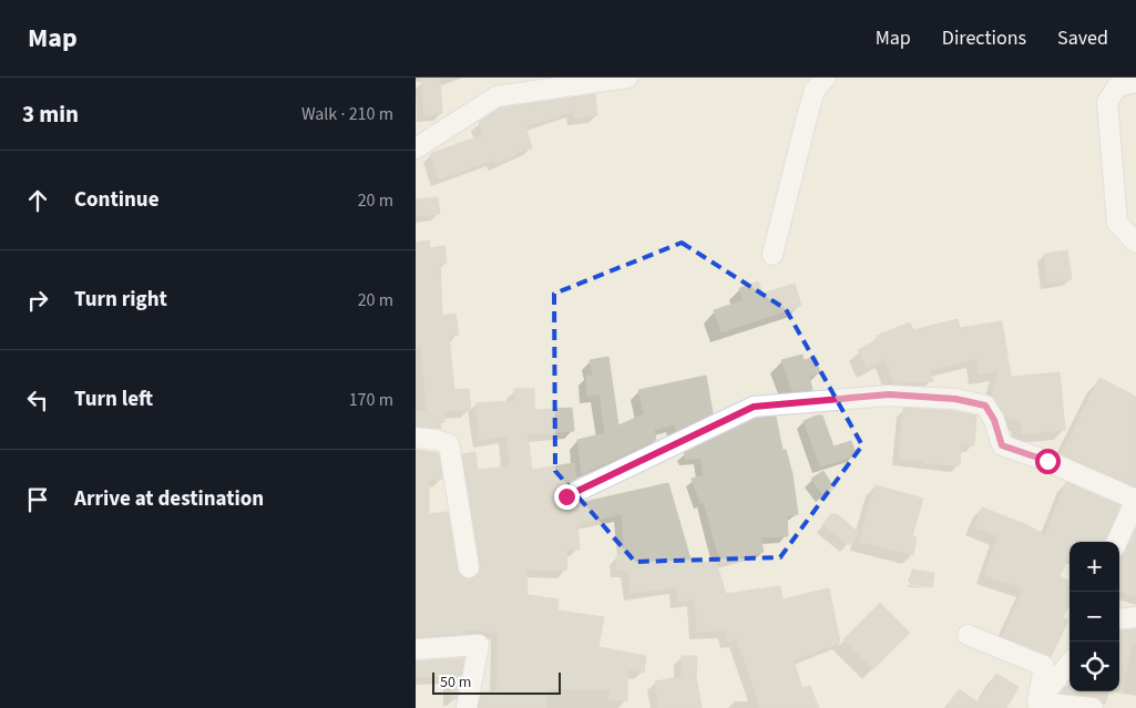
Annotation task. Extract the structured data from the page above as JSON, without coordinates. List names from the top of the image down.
{
  "scale_bar": "50 m",
  "page": {
    "header": "Map",
    "nav": ["Map", "Directions", "Saved"],
    "heading": ["3 min", "Walk · 210 m"],
    "list": [
      ["Continue", "20 m"],
      ["Turn right", "20 m"],
      ["Turn left", "170 m"],
      "Arrive at destination"
    ],
    "map_buttons": ["+", "−"],
    "scale": "50 m"
  }
}
